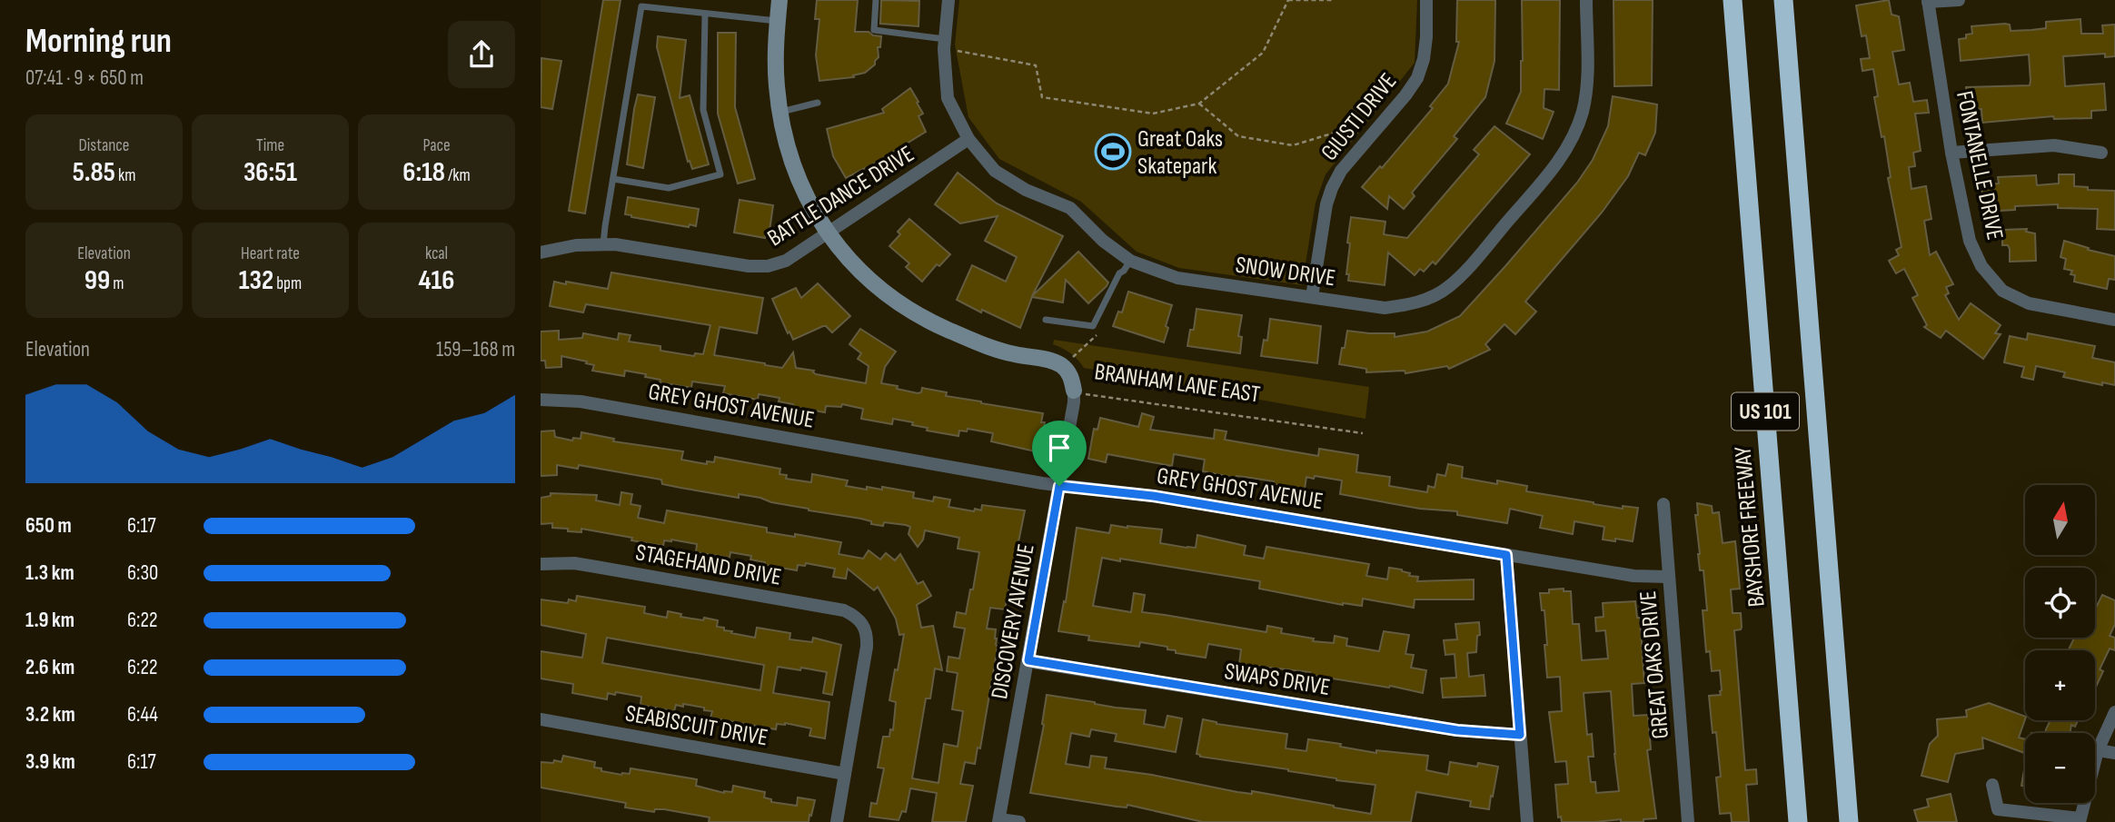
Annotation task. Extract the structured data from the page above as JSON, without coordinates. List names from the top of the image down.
{
  "streets": {
    "highway": ["US 101", "BAYSHORE FREEWAY"],
    "street": [
      "GIUSTI DRIVE",
      "FONTANELLE DRIVE",
      "BATTLE DANCE DRIVE",
      "SNOW DRIVE",
      "BRANHAM LANE EAST",
      "GREY GHOST AVENUE",
      "STAGEHAND DRIVE",
      "DISCOVERY AVENUE",
      "GREAT OAKS DRIVE",
      "SWAPS DRIVE",
      "SEABISCUIT DRIVE"
    ]
  },
  "crossings": [
    ["GIUSTI DRIVE", "SNOW DRIVE"],
    ["BATTLE DANCE DRIVE", "SNOW DRIVE"],
    ["BATTLE DANCE DRIVE", "BRANHAM LANE EAST"],
    ["BRANHAM LANE EAST", "DISCOVERY AVENUE"],
    ["GREY GHOST AVENUE", "DISCOVERY AVENUE"],
    ["GREY GHOST AVENUE", "GREAT OAKS DRIVE"],
    ["STAGEHAND DRIVE", "SEABISCUIT DRIVE"],
    ["DISCOVERY AVENUE", "SWAPS DRIVE"]
  ],
  "places": {
    "sports": ["Great Oaks Skatepark"]
  },
  "north": "top",
  "page": {
    "heading": ["Morning run", "07:41 · 9 × 650 m"],
    "stats": [
      ["Distance", "5.85 km"],
      ["Time", "36:51"],
      ["Pace", "6:18 /km"],
      ["Elevation", "99 m"],
      ["Heart rate", "132 bpm"],
      ["kcal", "416"]
    ],
    "chart": ["Elevation", "159–168 m"],
    "map_buttons": ["+", "−"],
    "list": [
      {
        "name": "650 m",
        "note": "6:17"
      },
      {
        "name": "1.3 km",
        "note": "6:30"
      },
      {
        "name": "1.9 km",
        "note": "6:22"
      },
      {
        "name": "2.6 km",
        "note": "6:22"
      },
      {
        "name": "3.2 km",
        "note": "6:44"
      },
      {
        "name": "3.9 km",
        "note": "6:17"
      }
    ]
  }
}
